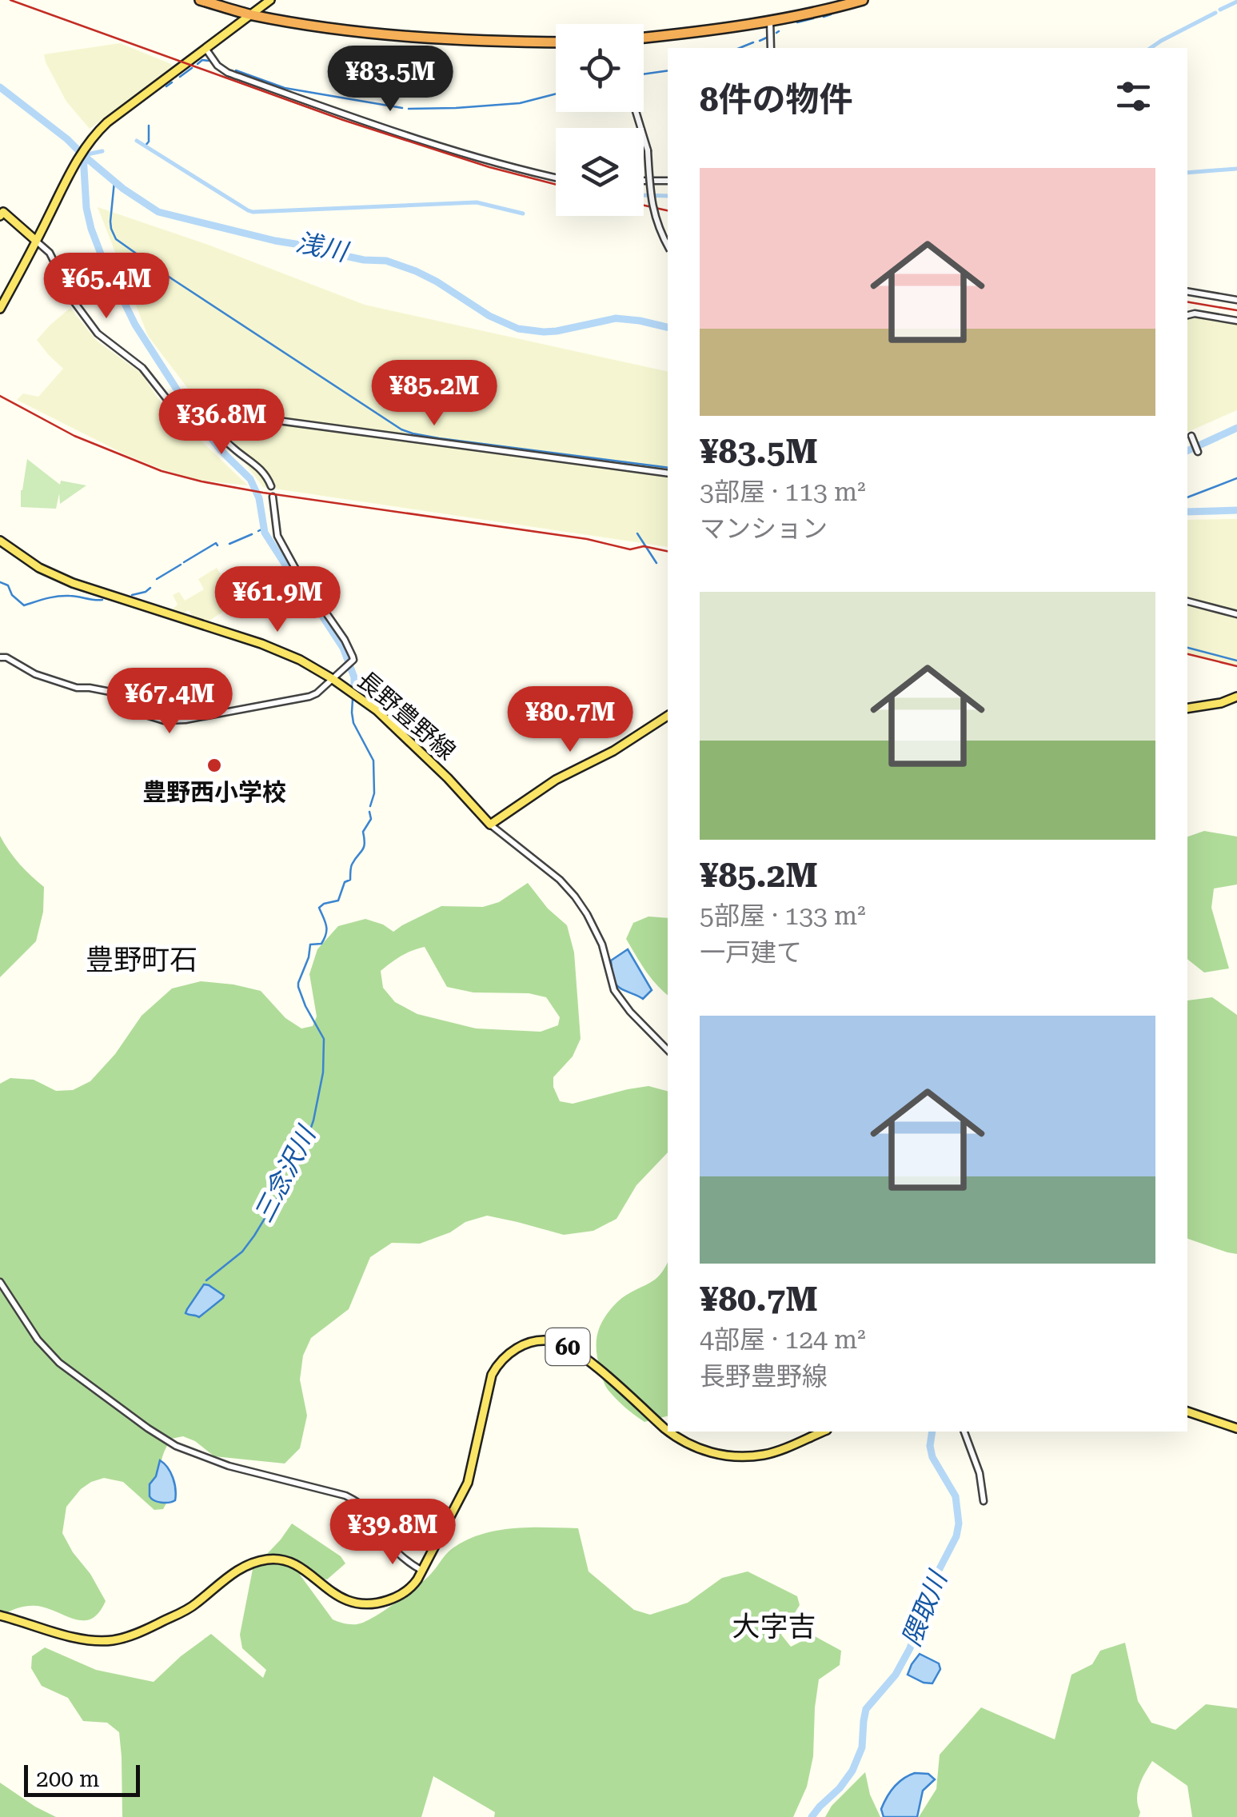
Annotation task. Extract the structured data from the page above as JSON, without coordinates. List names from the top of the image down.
{
  "streets": {
    "main road": ["長野豊野線", "60"]
  },
  "districts": ["豊野町石", "大字吉"],
  "water": ["浅川", "三念沢川", "隈取川"],
  "places": ["豊野西小学校"],
  "scale_bar": "200 m",
  "page": {
    "price": [
      "¥83.5M",
      "¥65.4M",
      "¥85.2M",
      "¥36.8M",
      "¥61.9M",
      "¥67.4M",
      "¥80.7M",
      "¥39.8M"
    ],
    "heading": "8件の物件",
    "list": [
      {
        "name": "¥83.5M",
        "note": "3部屋 · 113 m² · マンション"
      },
      {
        "name": "¥85.2M",
        "note": "5部屋 · 133 m² · 一戸建て"
      },
      {
        "name": "¥80.7M",
        "note": "4部屋 · 124 m² · 長野豊野線"
      }
    ],
    "scale": "200 m"
  }
}
